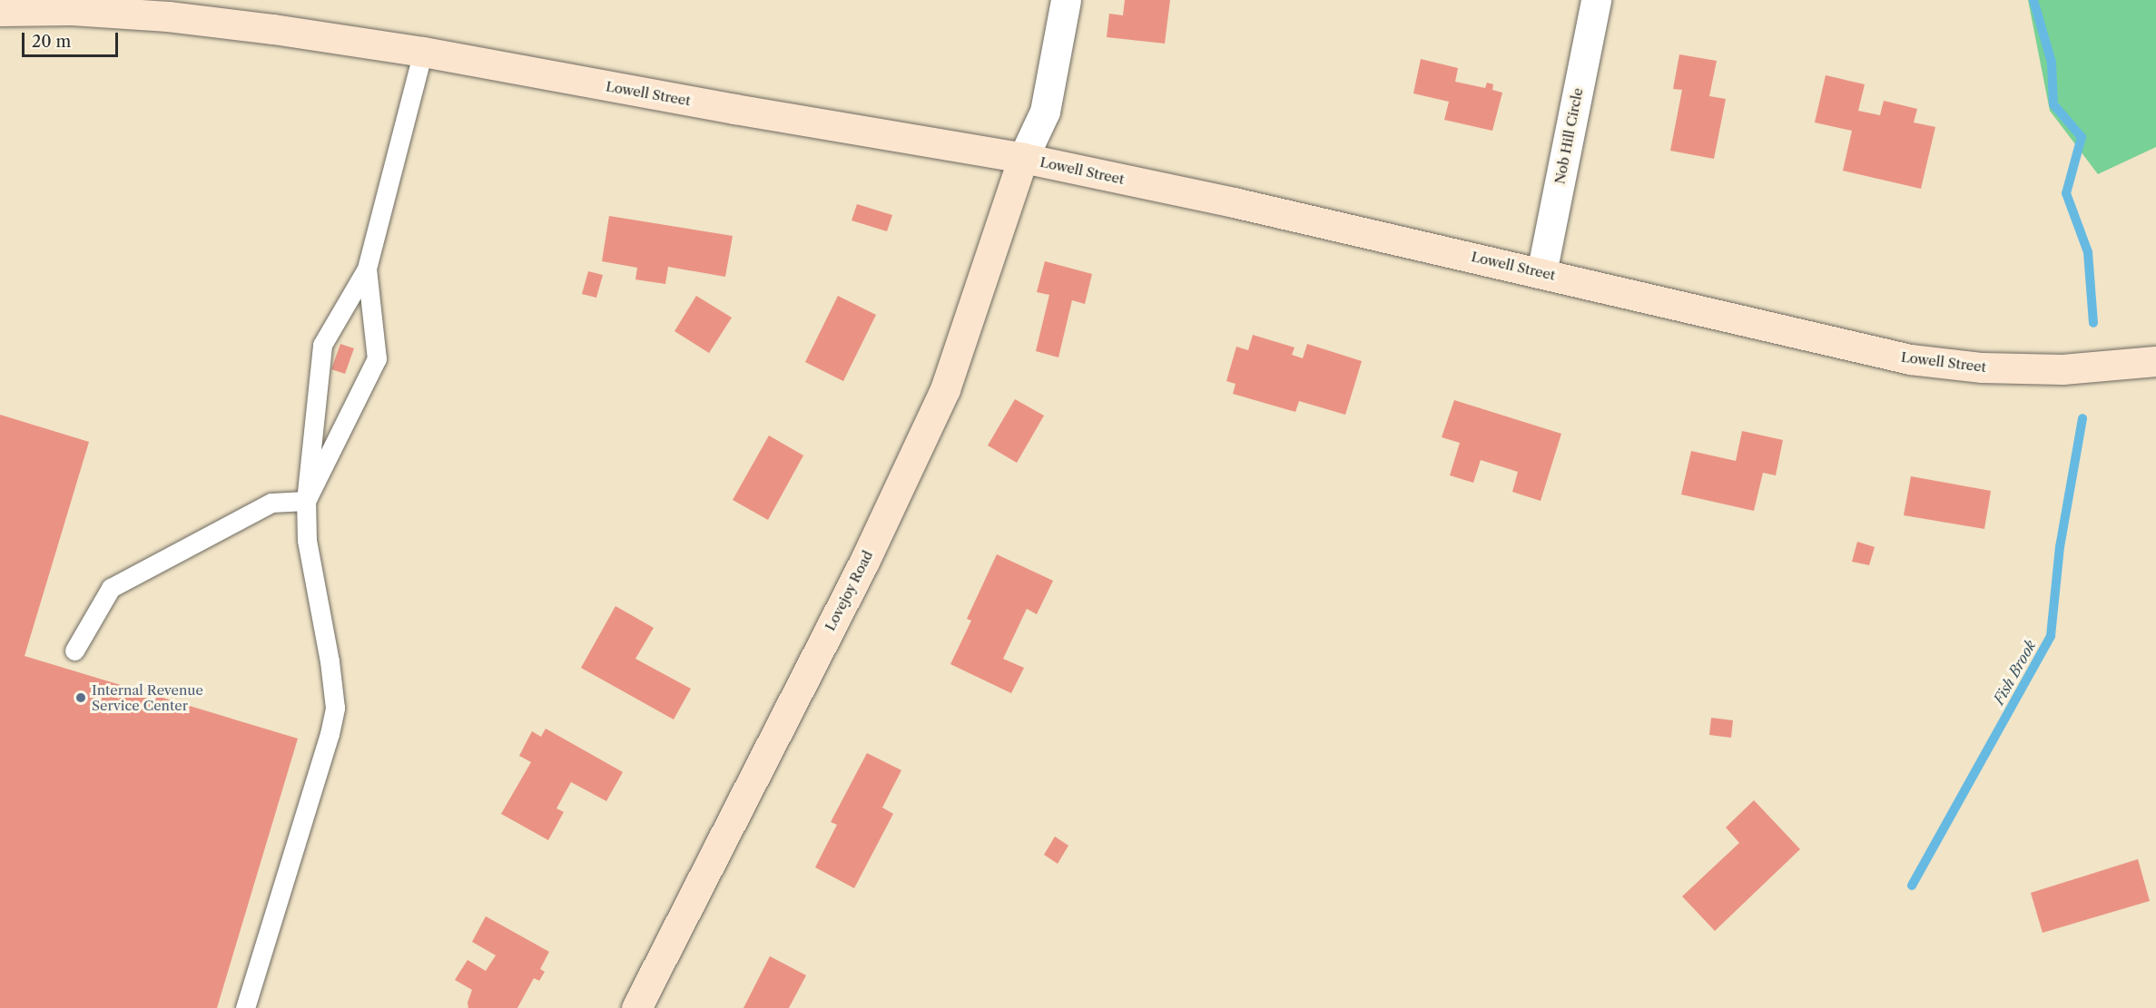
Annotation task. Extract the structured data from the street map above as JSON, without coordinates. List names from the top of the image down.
{
  "streets": {
    "main road": ["Lowell Street", "Lovejoy Road"],
    "street": ["Nob Hill Circle"]
  },
  "crossings": [
    ["Lowell Street", "Nob Hill Circle"],
    ["Lowell Street", "Lovejoy Road"]
  ],
  "water": ["Fish Brook"],
  "places": ["Internal Revenue Service Center"],
  "scale_bar": "20 m"
}
